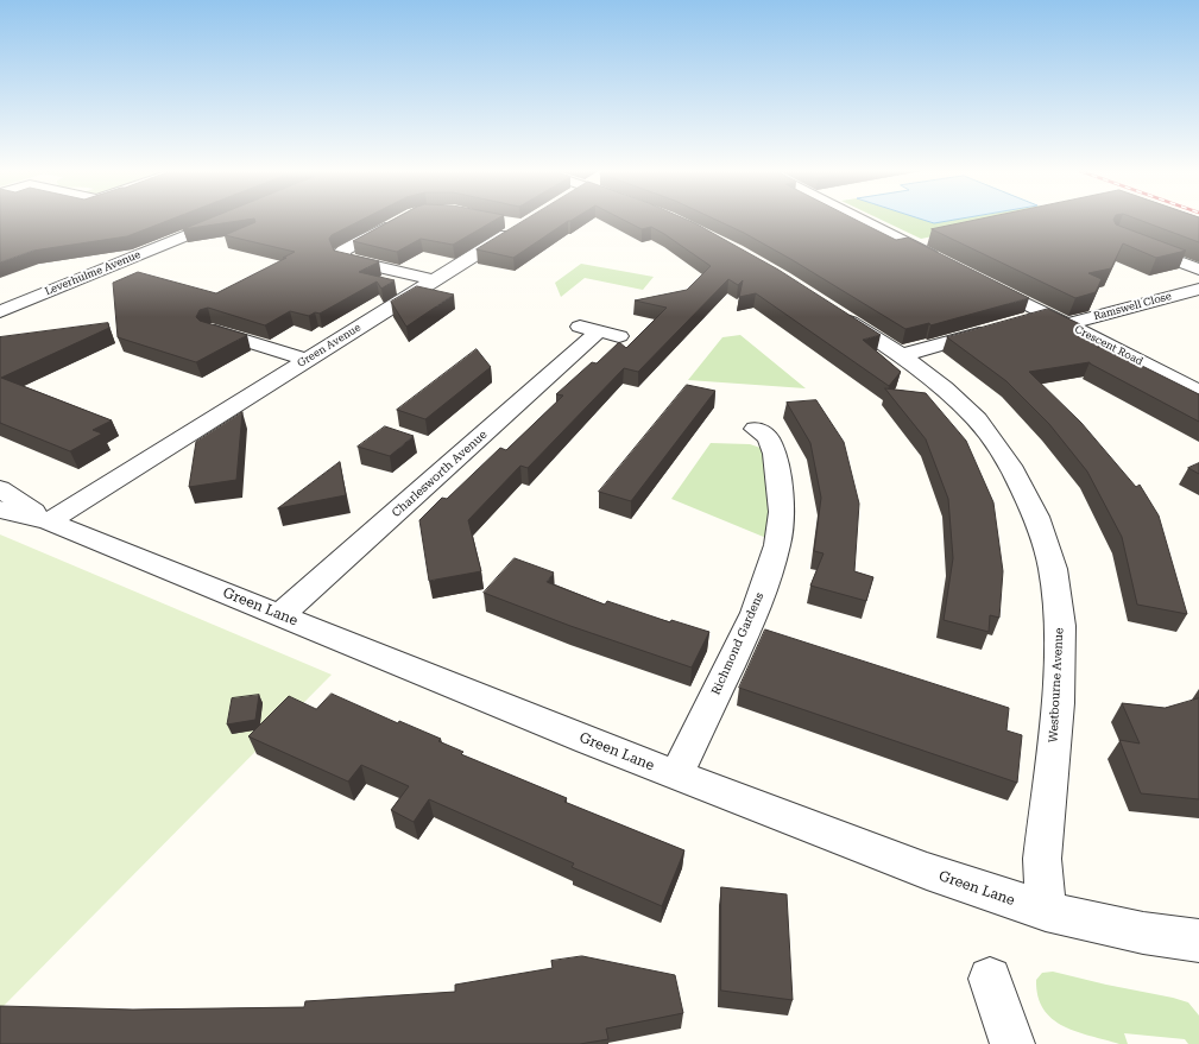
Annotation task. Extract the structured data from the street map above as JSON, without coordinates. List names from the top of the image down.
{
  "streets": {
    "street": [
      "Leverhulme Avenue",
      "Ramswell Close",
      "Green Avenue",
      "Crescent Road",
      "Charlesworth Avenue",
      "Green Lane",
      "Richmond Gardens",
      "Westbourne Avenue"
    ]
  },
  "crossings": [
    ["Ramswell Close", "Crescent Road"],
    ["Green Avenue", "Green Lane"],
    ["Charlesworth Avenue", "Green Lane"],
    ["Green Lane", "Richmond Gardens"],
    ["Green Lane", "Westbourne Avenue"]
  ]
}
